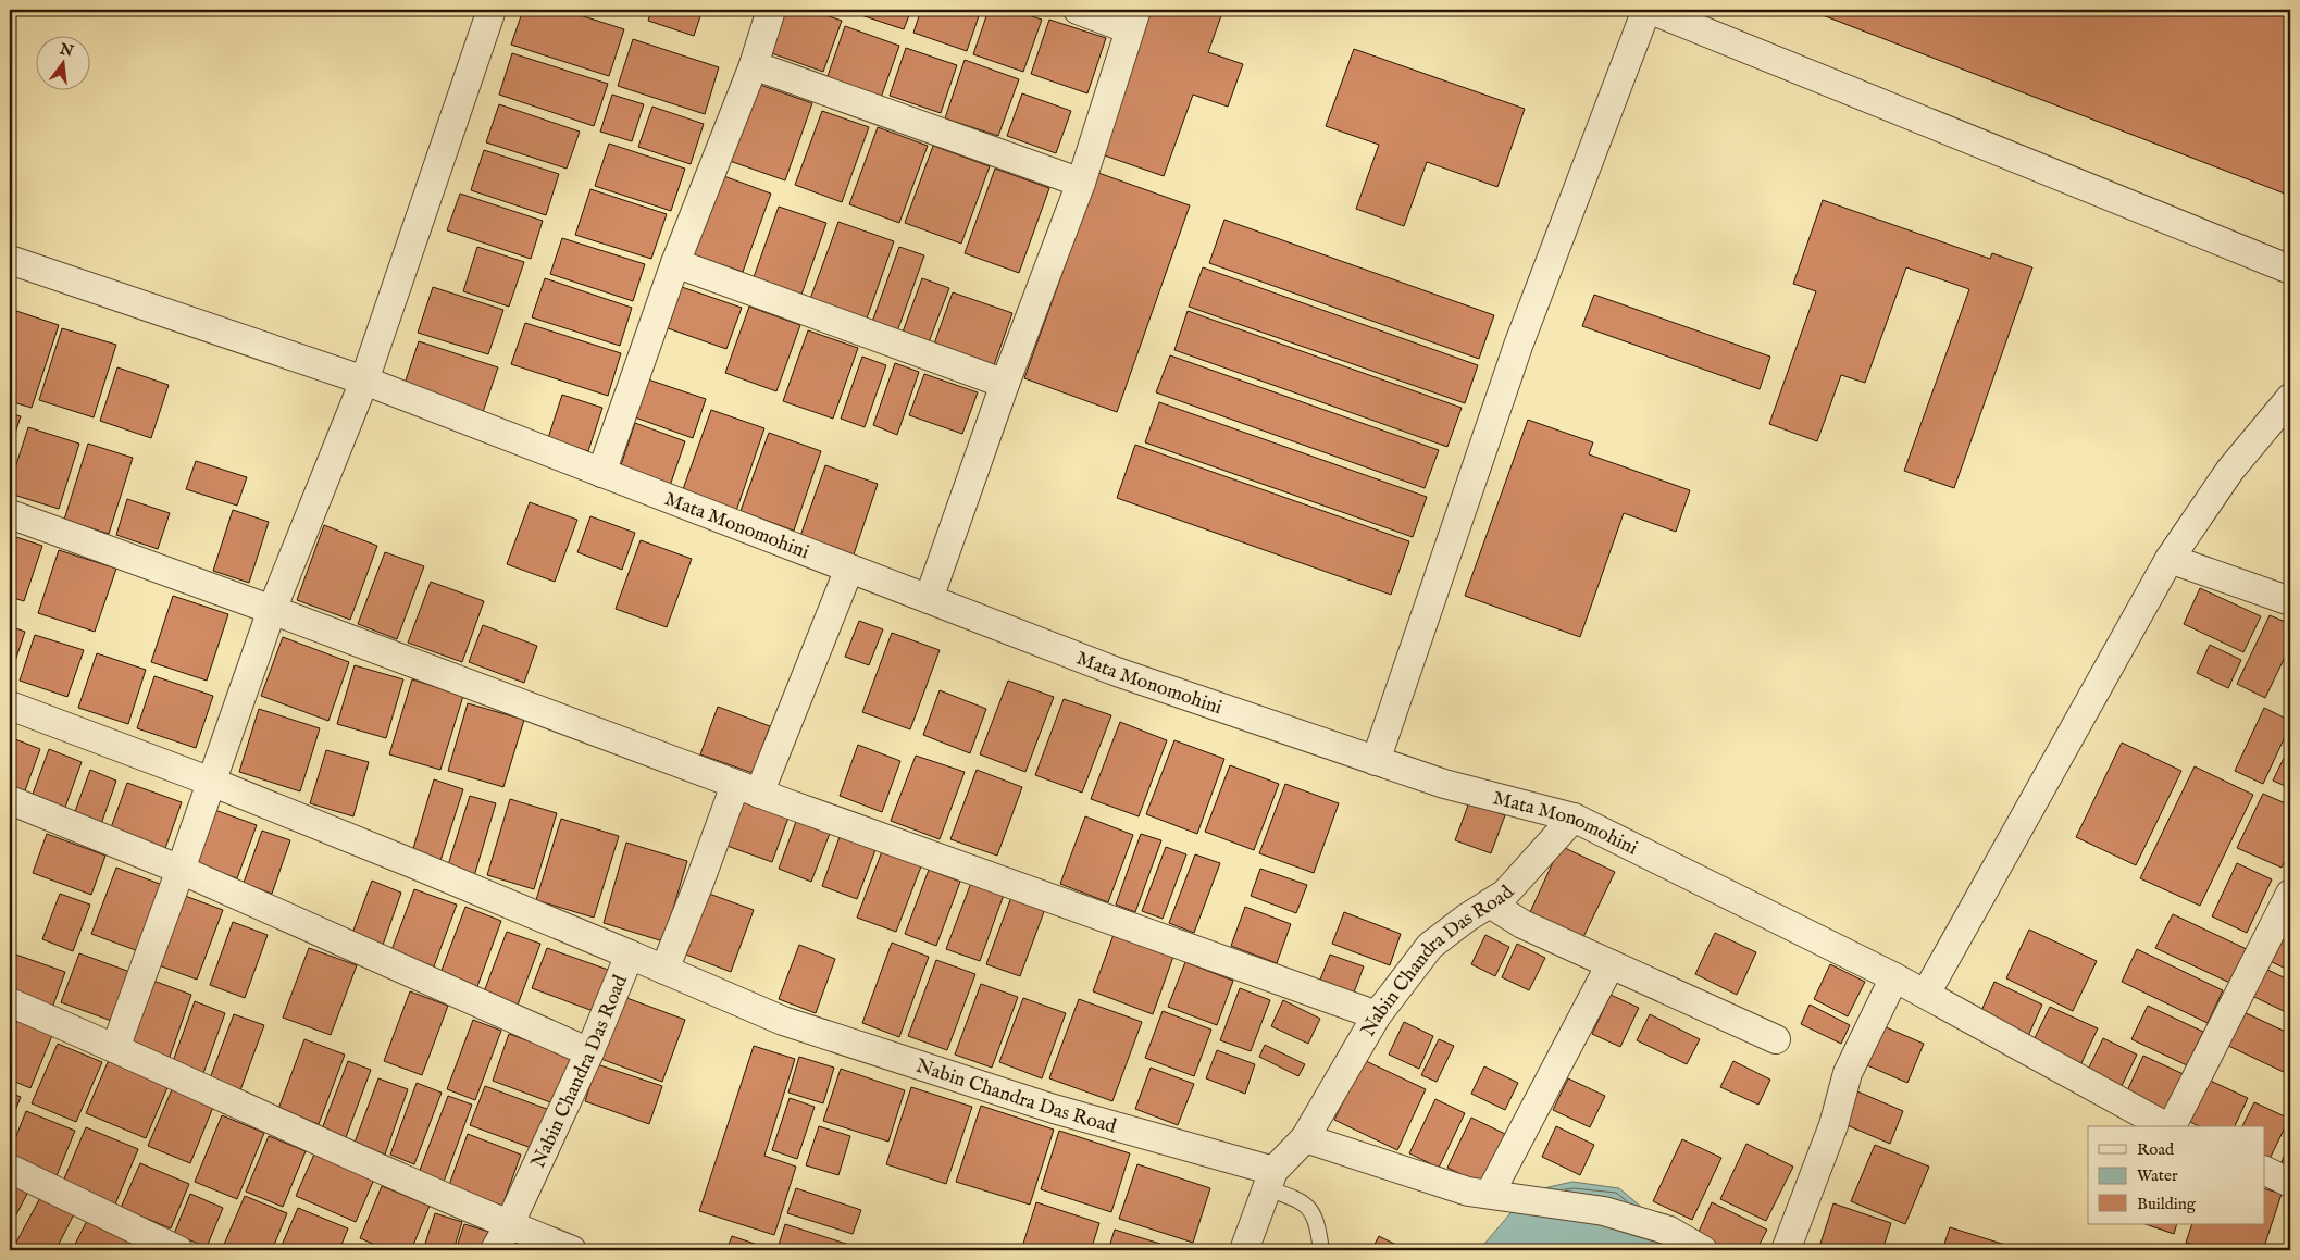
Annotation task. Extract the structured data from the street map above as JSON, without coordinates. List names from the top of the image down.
{
  "streets": {
    "street": ["Mata Monomohini", "Nabin Chandra Das Road"]
  },
  "crossings": [
    ["Mata Monomohini", "Nabin Chandra Das Road"]
  ],
  "legend": ["Road", "Water", "Building"],
  "north": "top"
}
